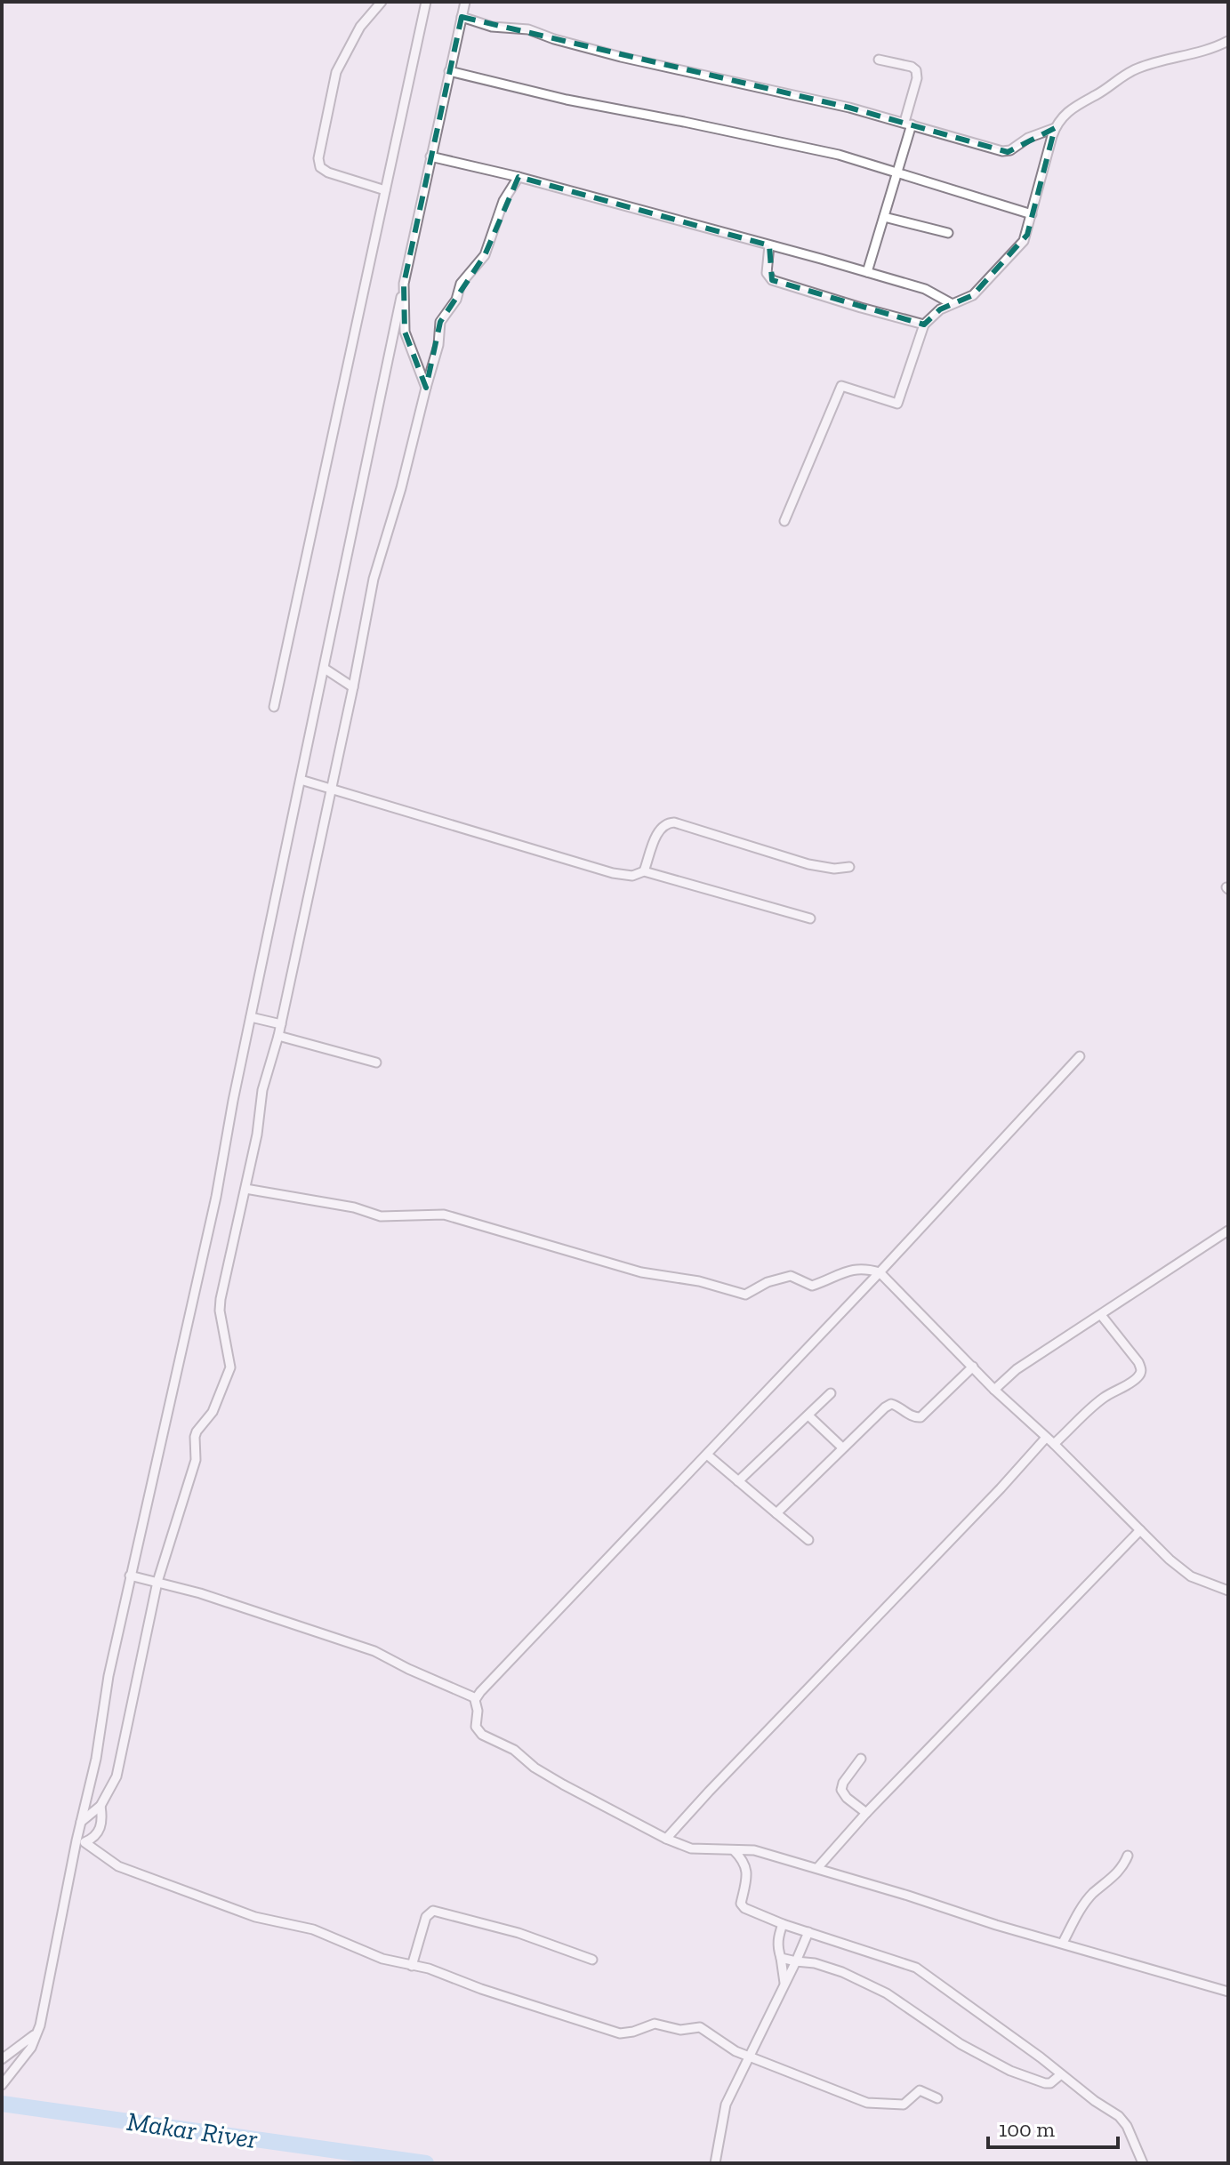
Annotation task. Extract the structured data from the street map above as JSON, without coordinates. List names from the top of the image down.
{
  "water": ["Makar River"],
  "scale_bar": "100 m"
}
